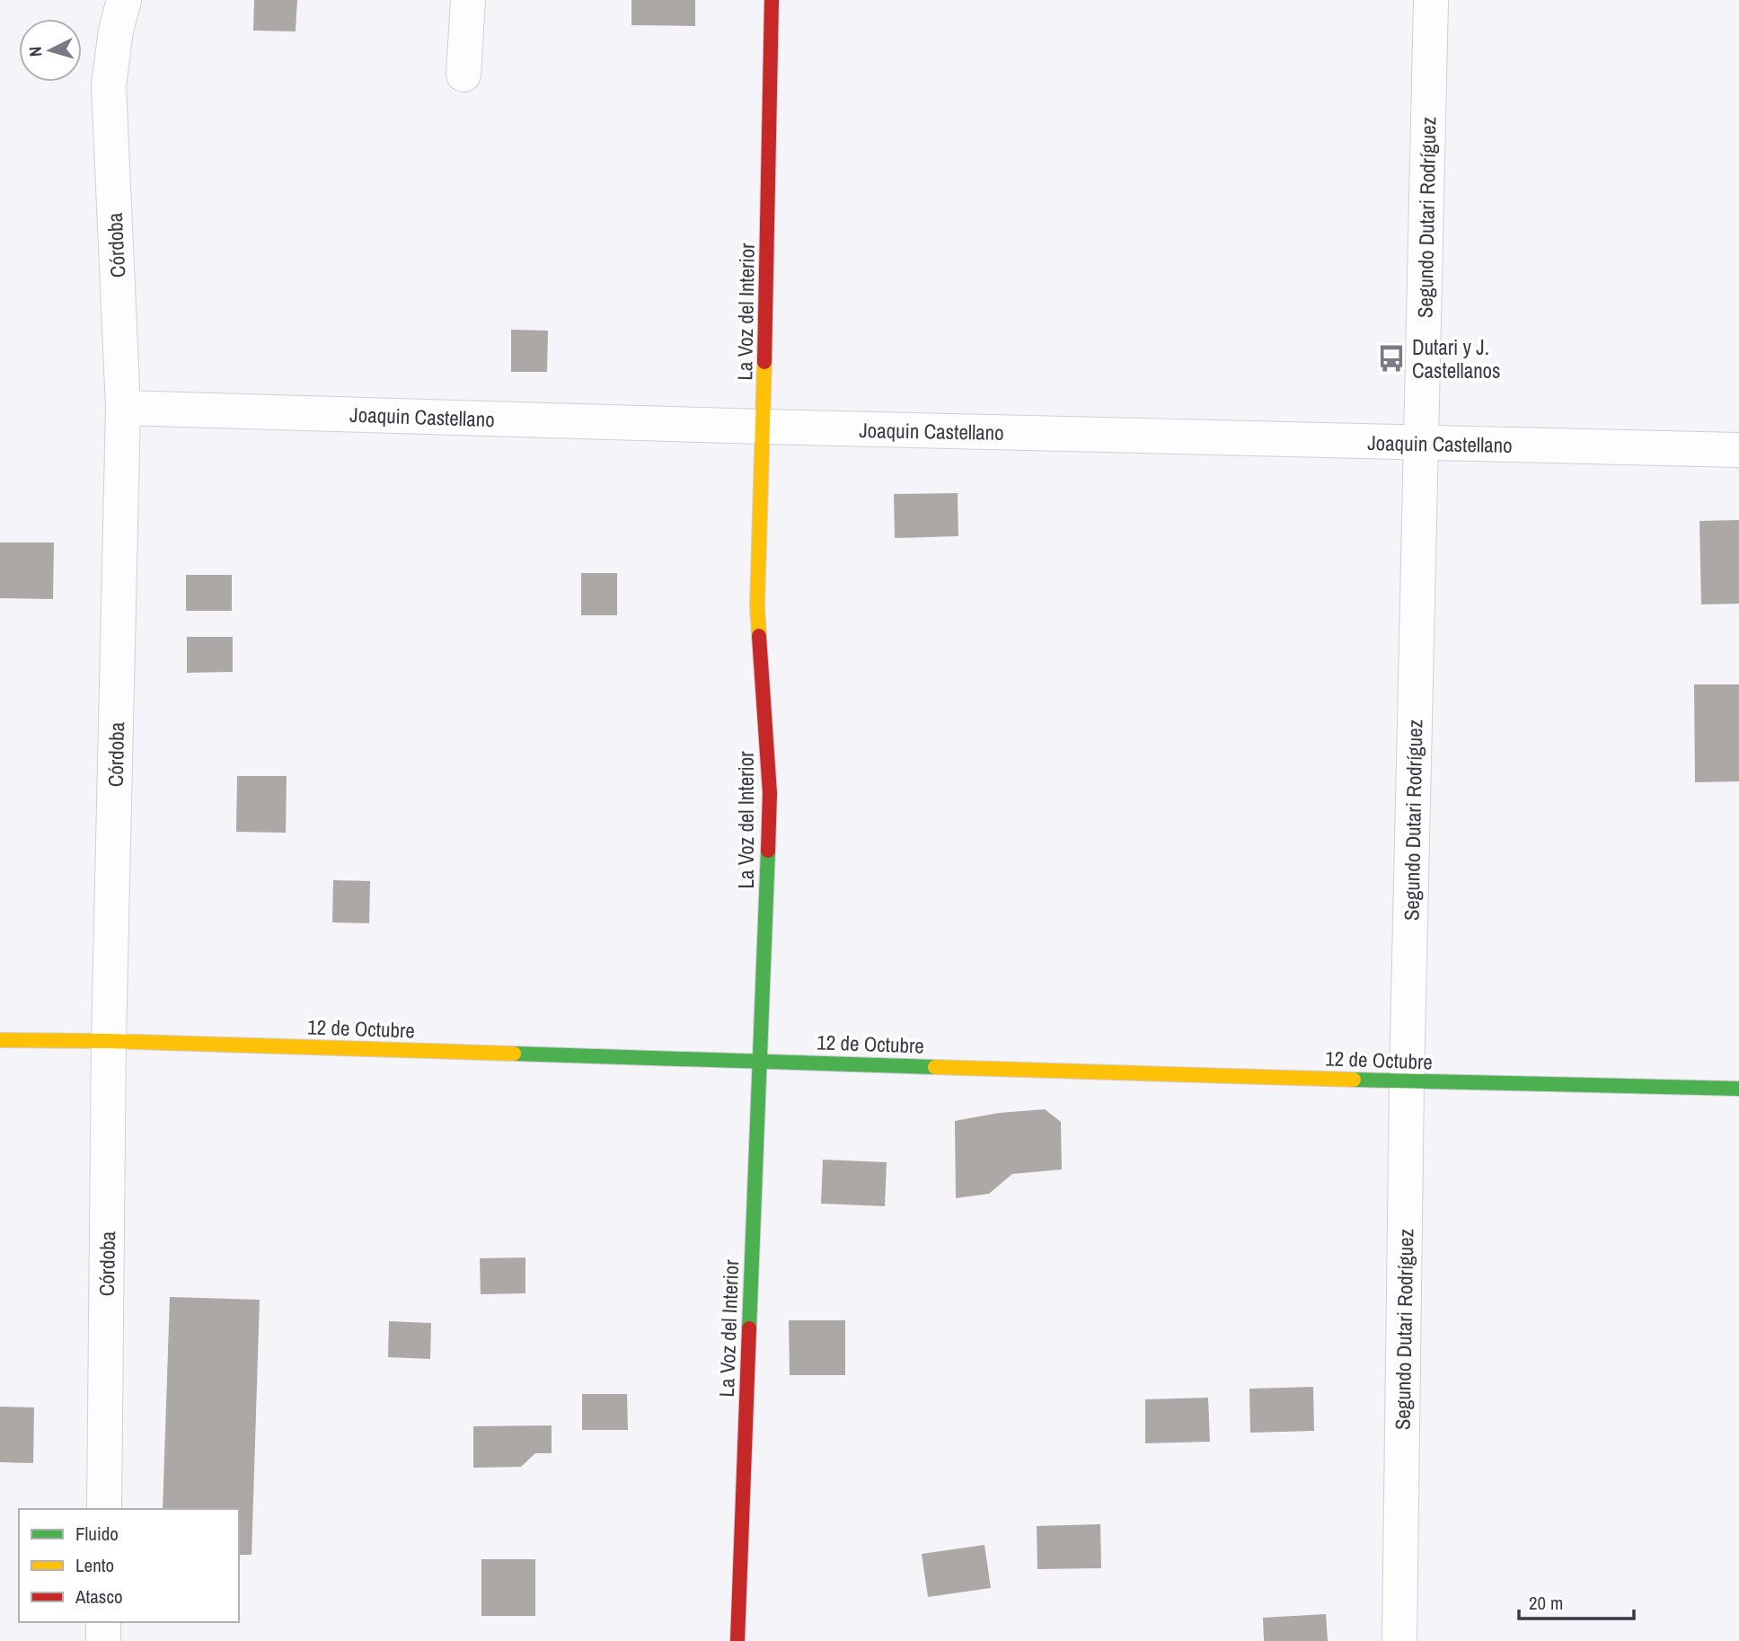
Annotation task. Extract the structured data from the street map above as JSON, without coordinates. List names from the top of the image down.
{
  "streets": {
    "street": [
      "Segundo Dutari Rodríguez",
      "Córdoba",
      "La Voz del Interior",
      "Joaquin Castellano",
      "12 de Octubre"
    ]
  },
  "crossings": [
    ["Segundo Dutari Rodríguez", "Joaquin Castellano"],
    ["Segundo Dutari Rodríguez", "12 de Octubre"],
    ["Córdoba", "Joaquin Castellano"],
    ["Córdoba", "12 de Octubre"],
    ["La Voz del Interior", "Joaquin Castellano"],
    ["La Voz del Interior", "12 de Octubre"]
  ],
  "places": {
    "bus stop": ["Dutari y J. Castellanos"]
  },
  "legend": ["Fluido", "Lento", "Atasco"],
  "scale_bar": "20 m",
  "north": "left"
}
